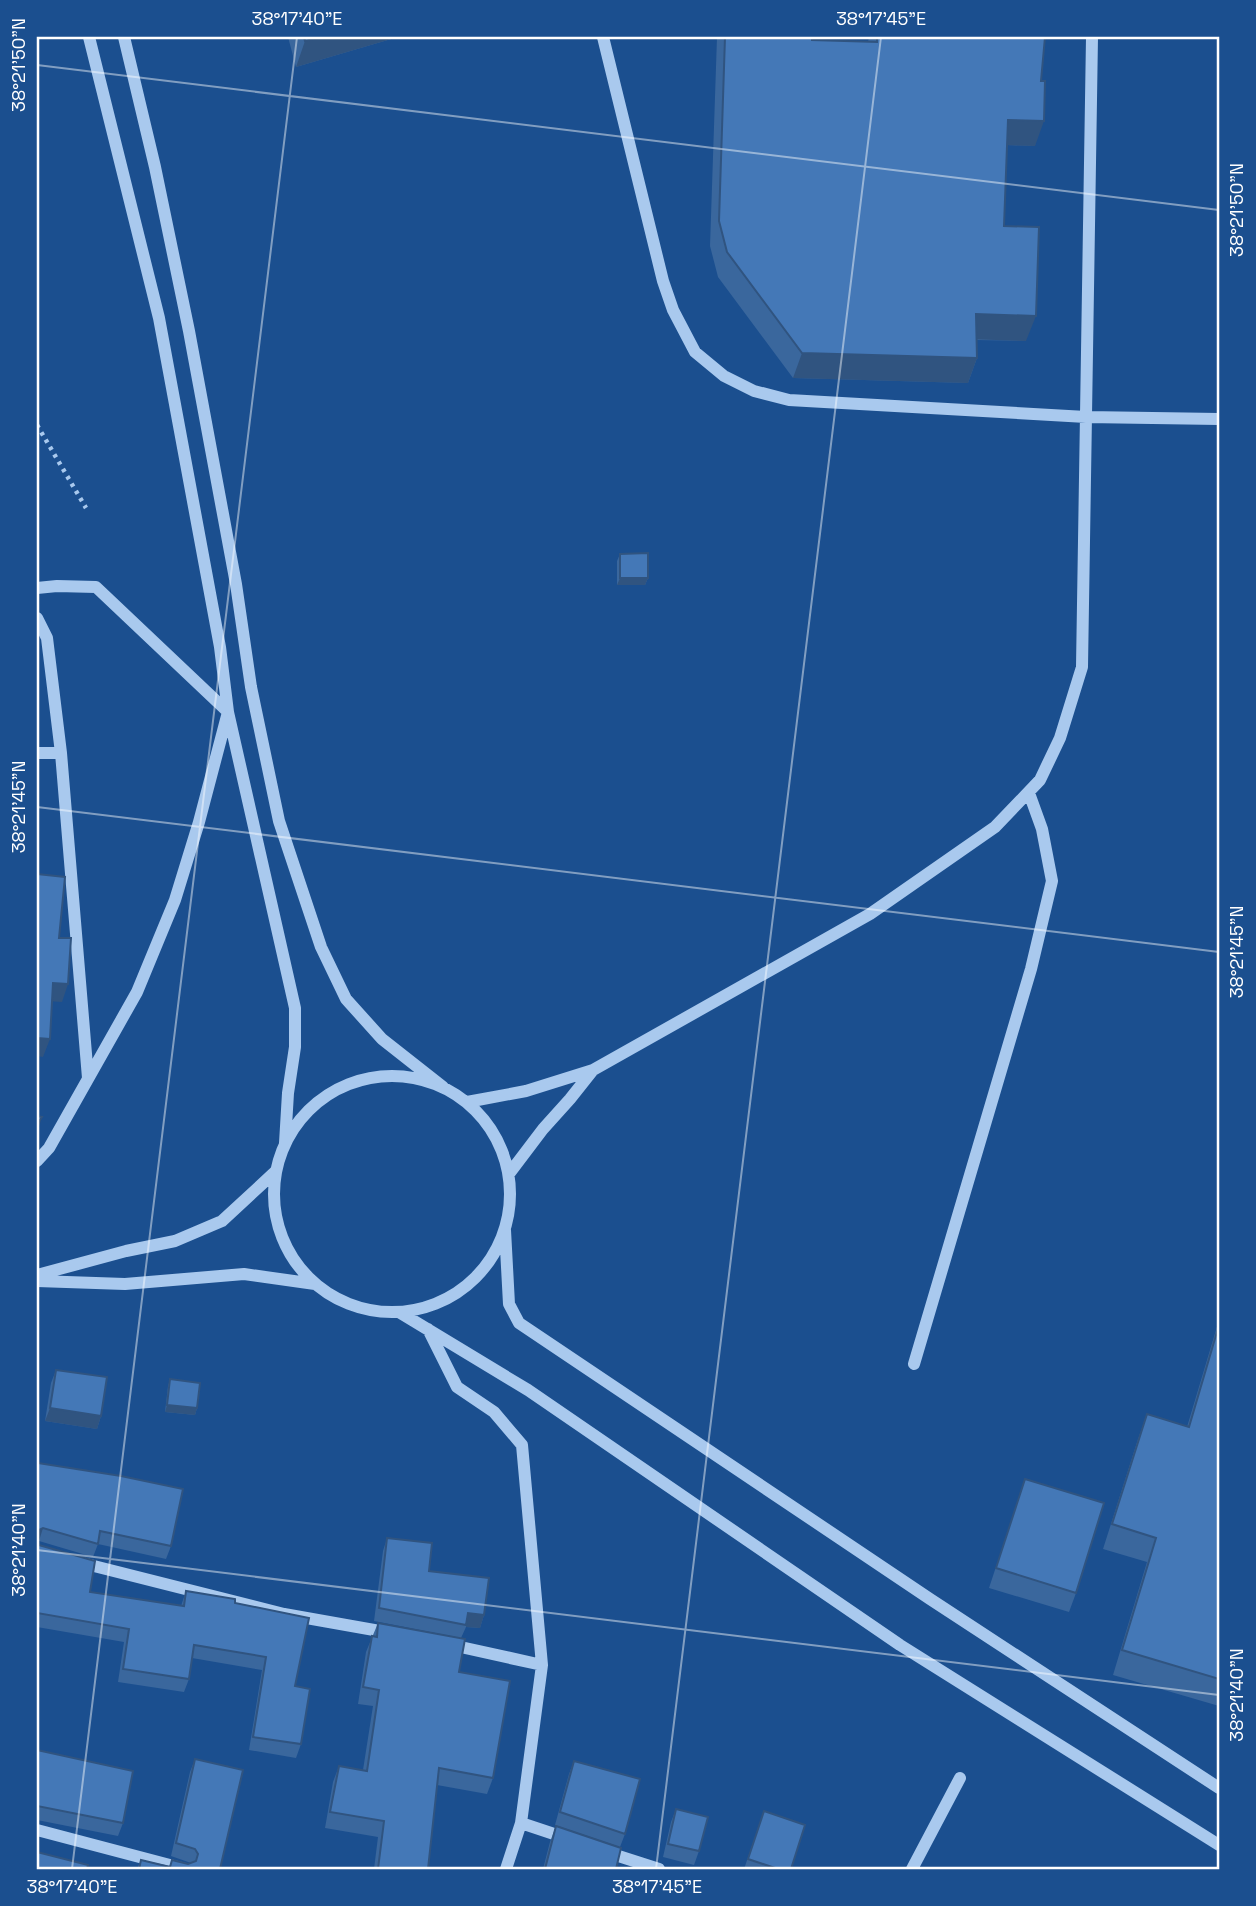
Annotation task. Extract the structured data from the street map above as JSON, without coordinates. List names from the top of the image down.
{
  "coordinates": [
    "38°17'40\"E",
    "38°17'45\"E",
    "38°21'50\"N",
    "38°21'45\"N",
    "38°21'40\"N"
  ]
}
